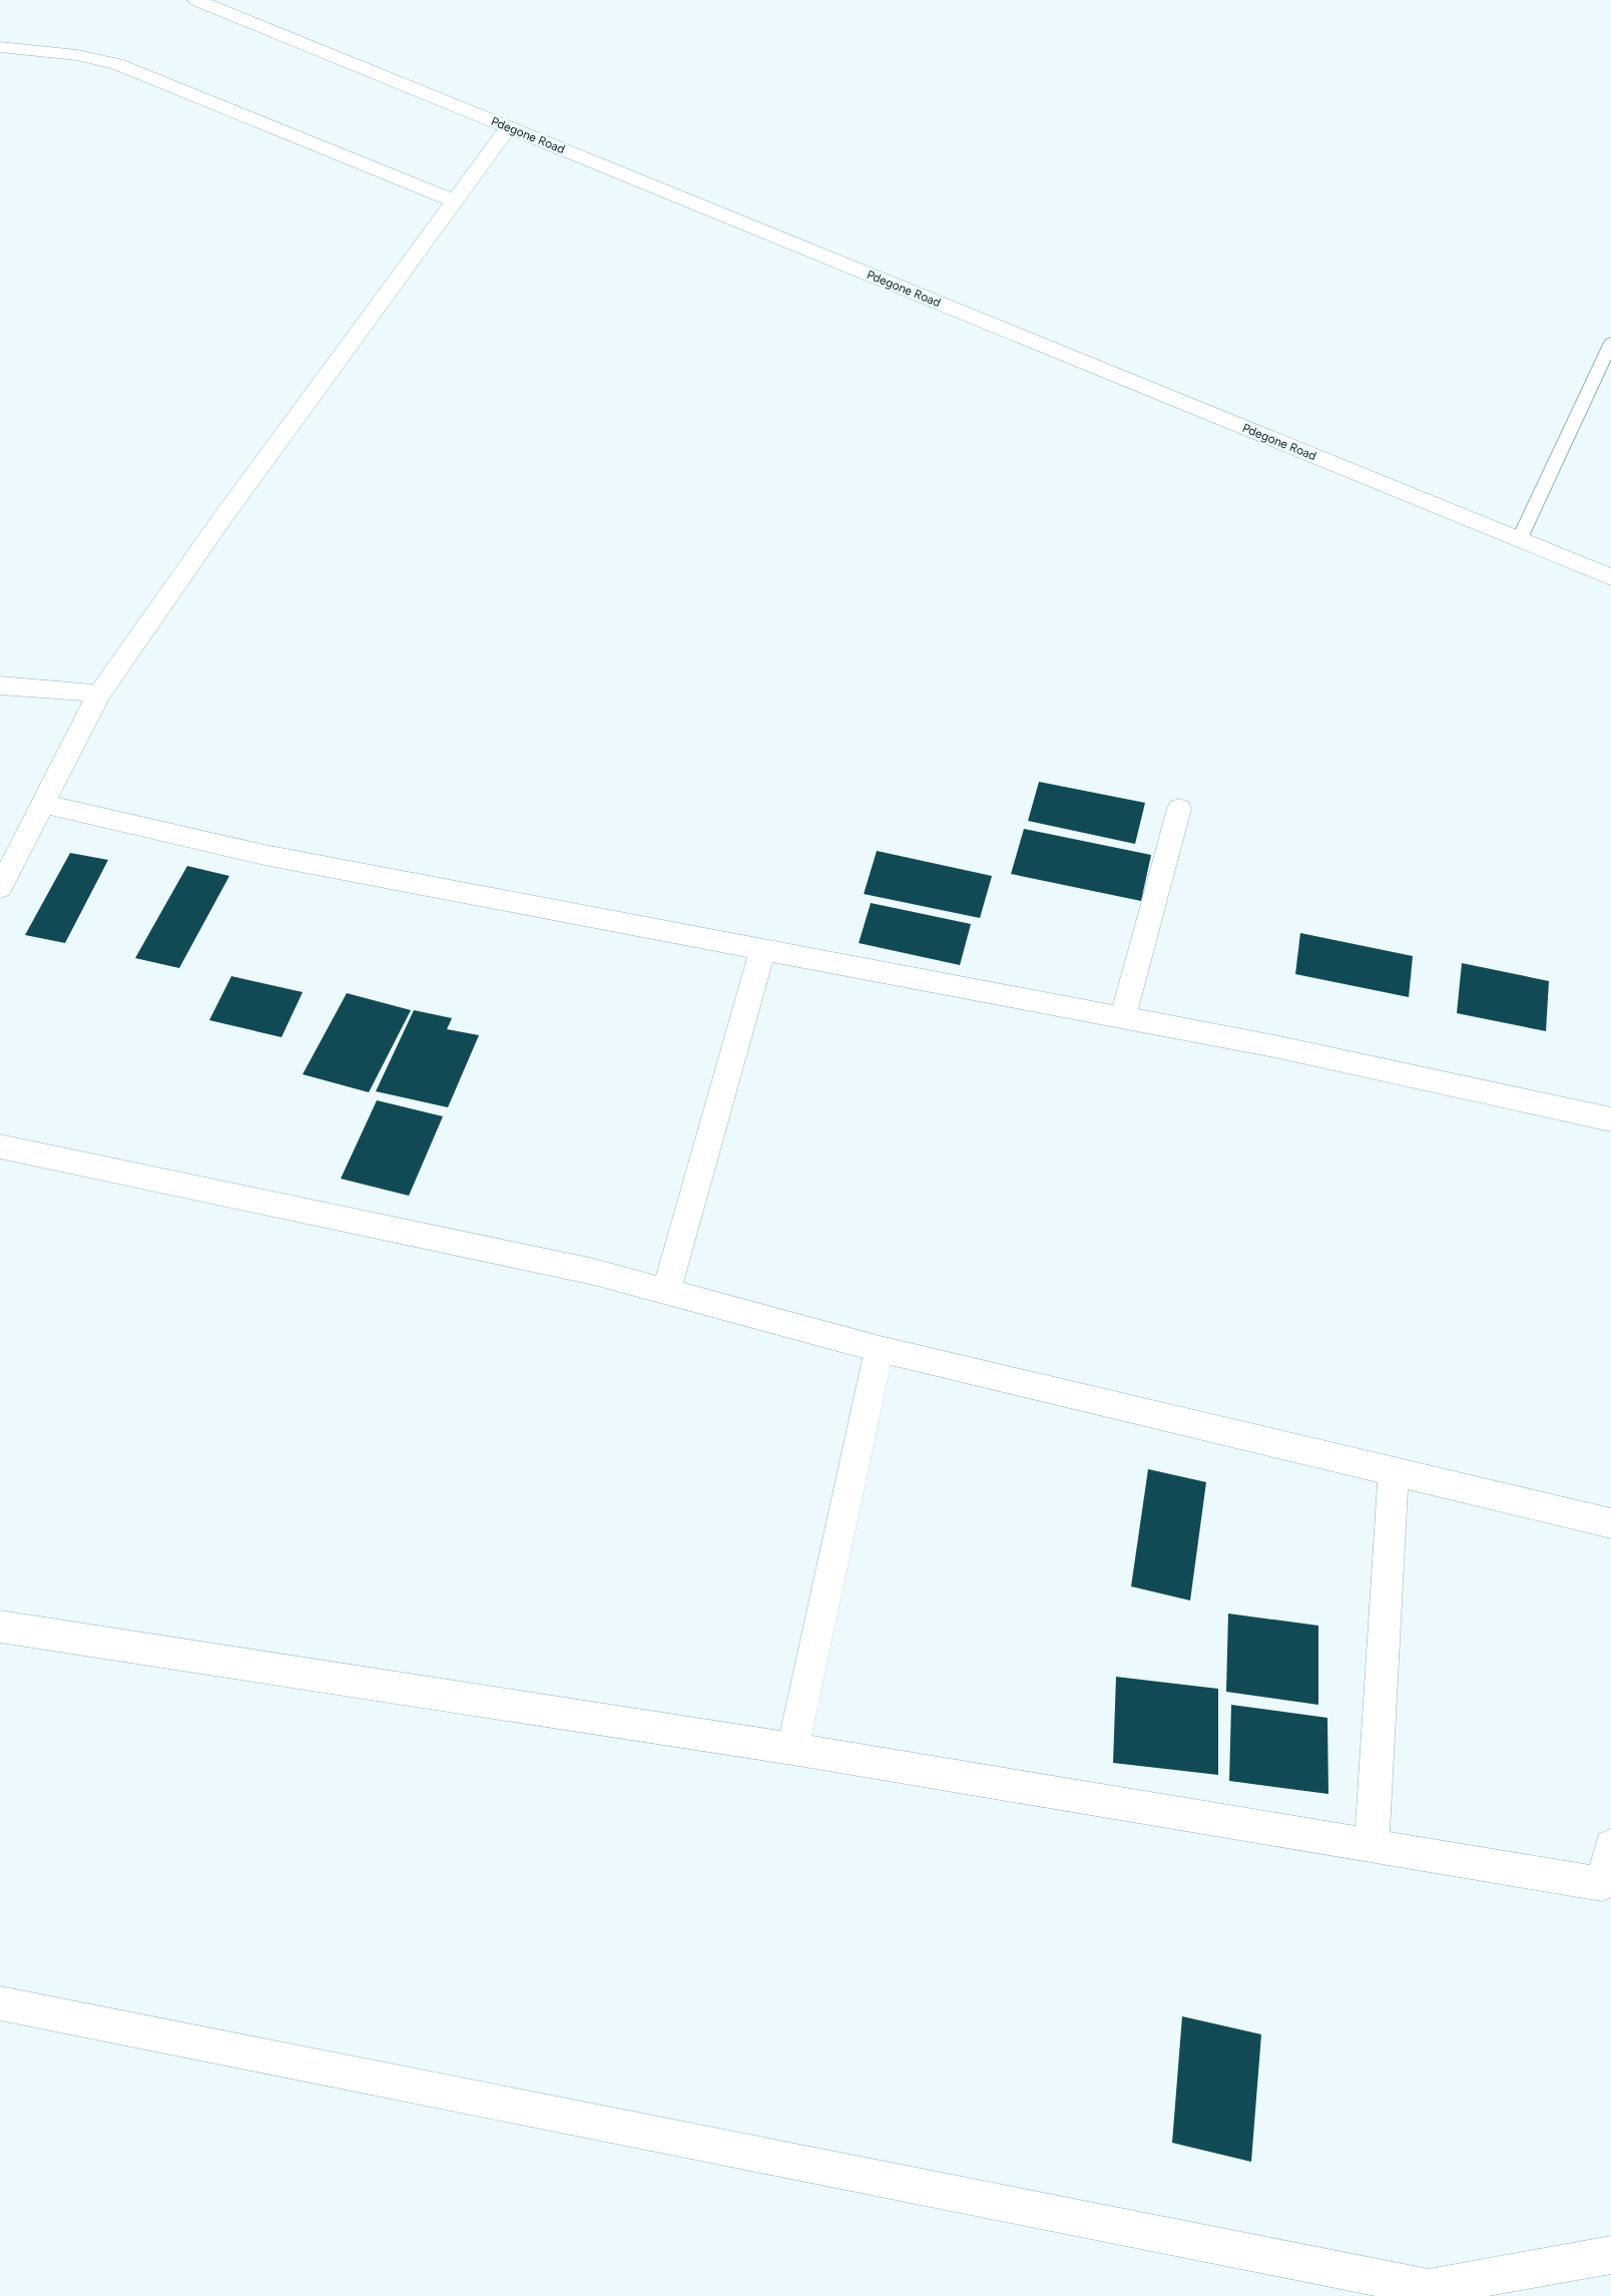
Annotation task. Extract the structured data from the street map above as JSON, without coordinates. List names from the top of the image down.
{
  "streets": {
    "main road": ["Pdegone Road"]
  }
}
